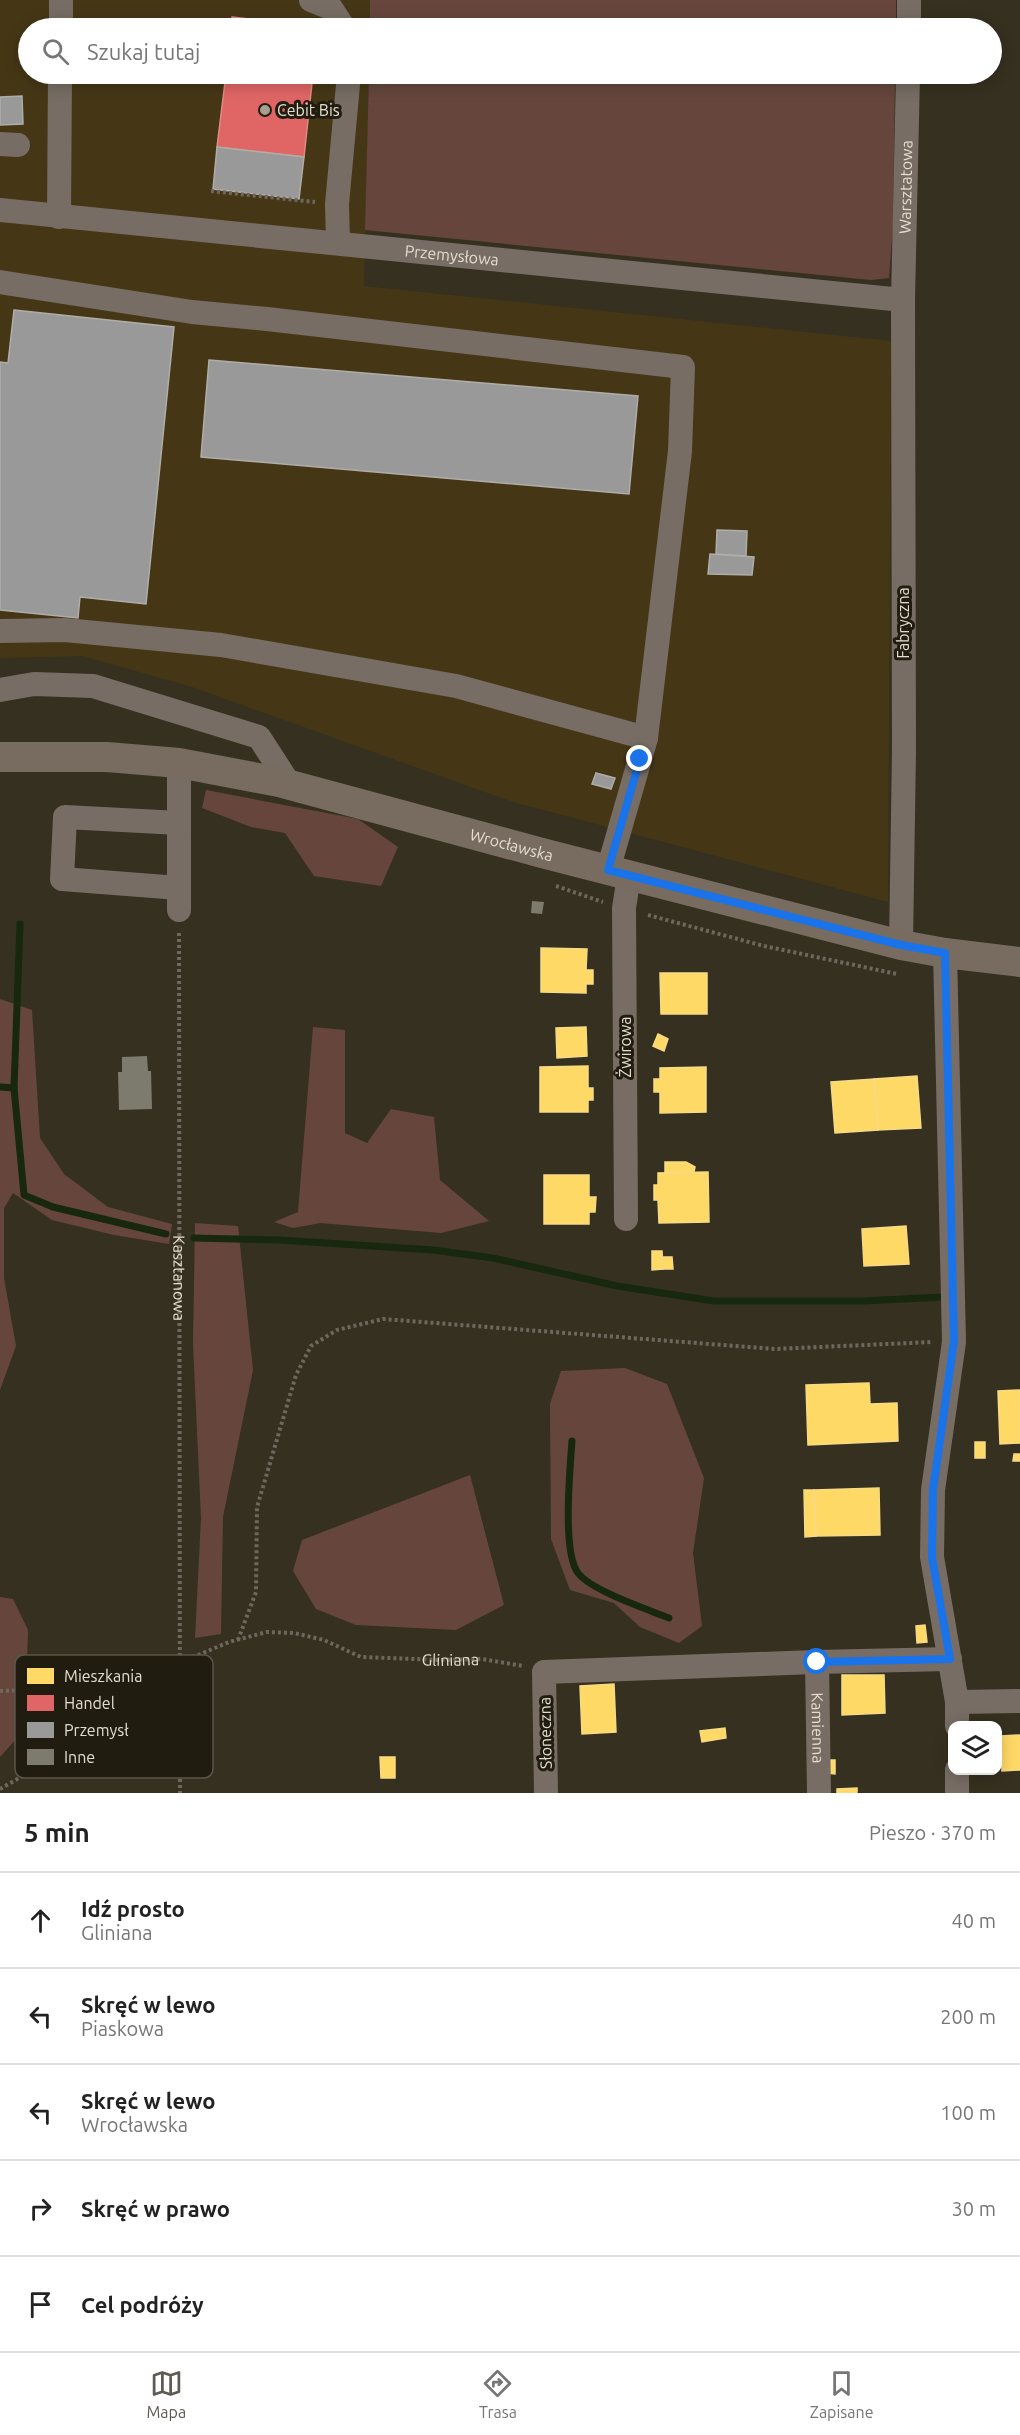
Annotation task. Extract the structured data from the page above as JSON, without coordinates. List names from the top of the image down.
{
  "streets": {
    "main road": ["Wrocławska"],
    "street": [
      "Warsztatowa",
      "Przemysłowa",
      "Fabryczna",
      "Żwirowa",
      "Kamienna",
      "Słoneczna"
    ],
    "path": ["Kasztanowa", "Gliniana"]
  },
  "crossings": [
    ["Warsztatowa", "Przemysłowa"],
    ["Warsztatowa", "Fabryczna"],
    ["Przemysłowa", "Fabryczna"],
    ["Fabryczna", "Wrocławska"],
    ["Wrocławska", "Żwirowa"],
    ["Gliniana", "Słoneczna"]
  ],
  "places": ["Cebit Bis"],
  "legend": [
    "Mieszkania",
    "Handel",
    "Przemysł",
    "Inne"
  ],
  "page": {
    "search": "Szukaj tutaj",
    "heading": ["5 min", "Pieszo · 370 m"],
    "list": [
      ["Idź prosto", "Gliniana", "40 m"],
      ["Skręć w lewo", "Piaskowa", "200 m"],
      ["Skręć w lewo", "Wrocławska", "100 m"],
      ["Skręć w prawo", "30 m"],
      "Cel podróży"
    ],
    "nav": ["Mapa", "Trasa", "Zapisane"]
  }
}
